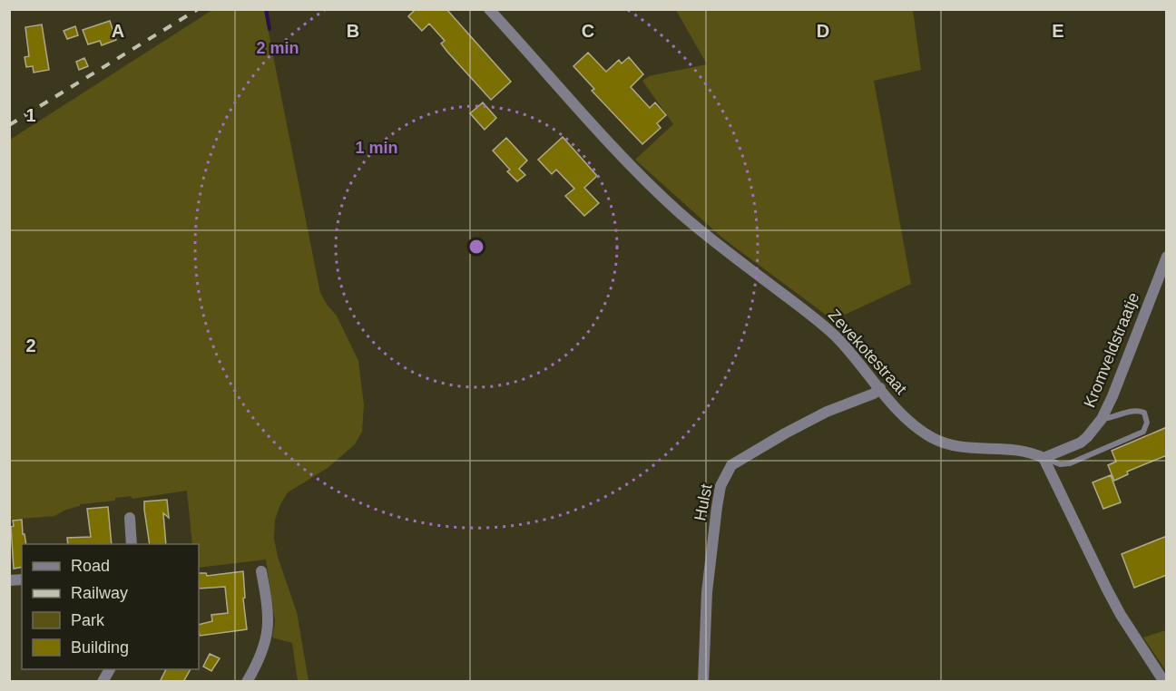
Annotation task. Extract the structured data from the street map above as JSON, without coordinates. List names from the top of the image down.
{
  "streets": {
    "street": ["Kromveldstraatje", "Zevekotestraat", "Hulst"]
  },
  "crossings": [
    ["Kromveldstraatje", "Zevekotestraat"],
    ["Zevekotestraat", "Hulst"]
  ],
  "legend": [
    "Road",
    "Railway",
    "Park",
    "Building"
  ],
  "grid": {
    "columns": [
      "A",
      "B",
      "C",
      "D",
      "E"
    ],
    "rows": ["1", "2"]
  },
  "rings": ["2 min", "1 min"]
}
